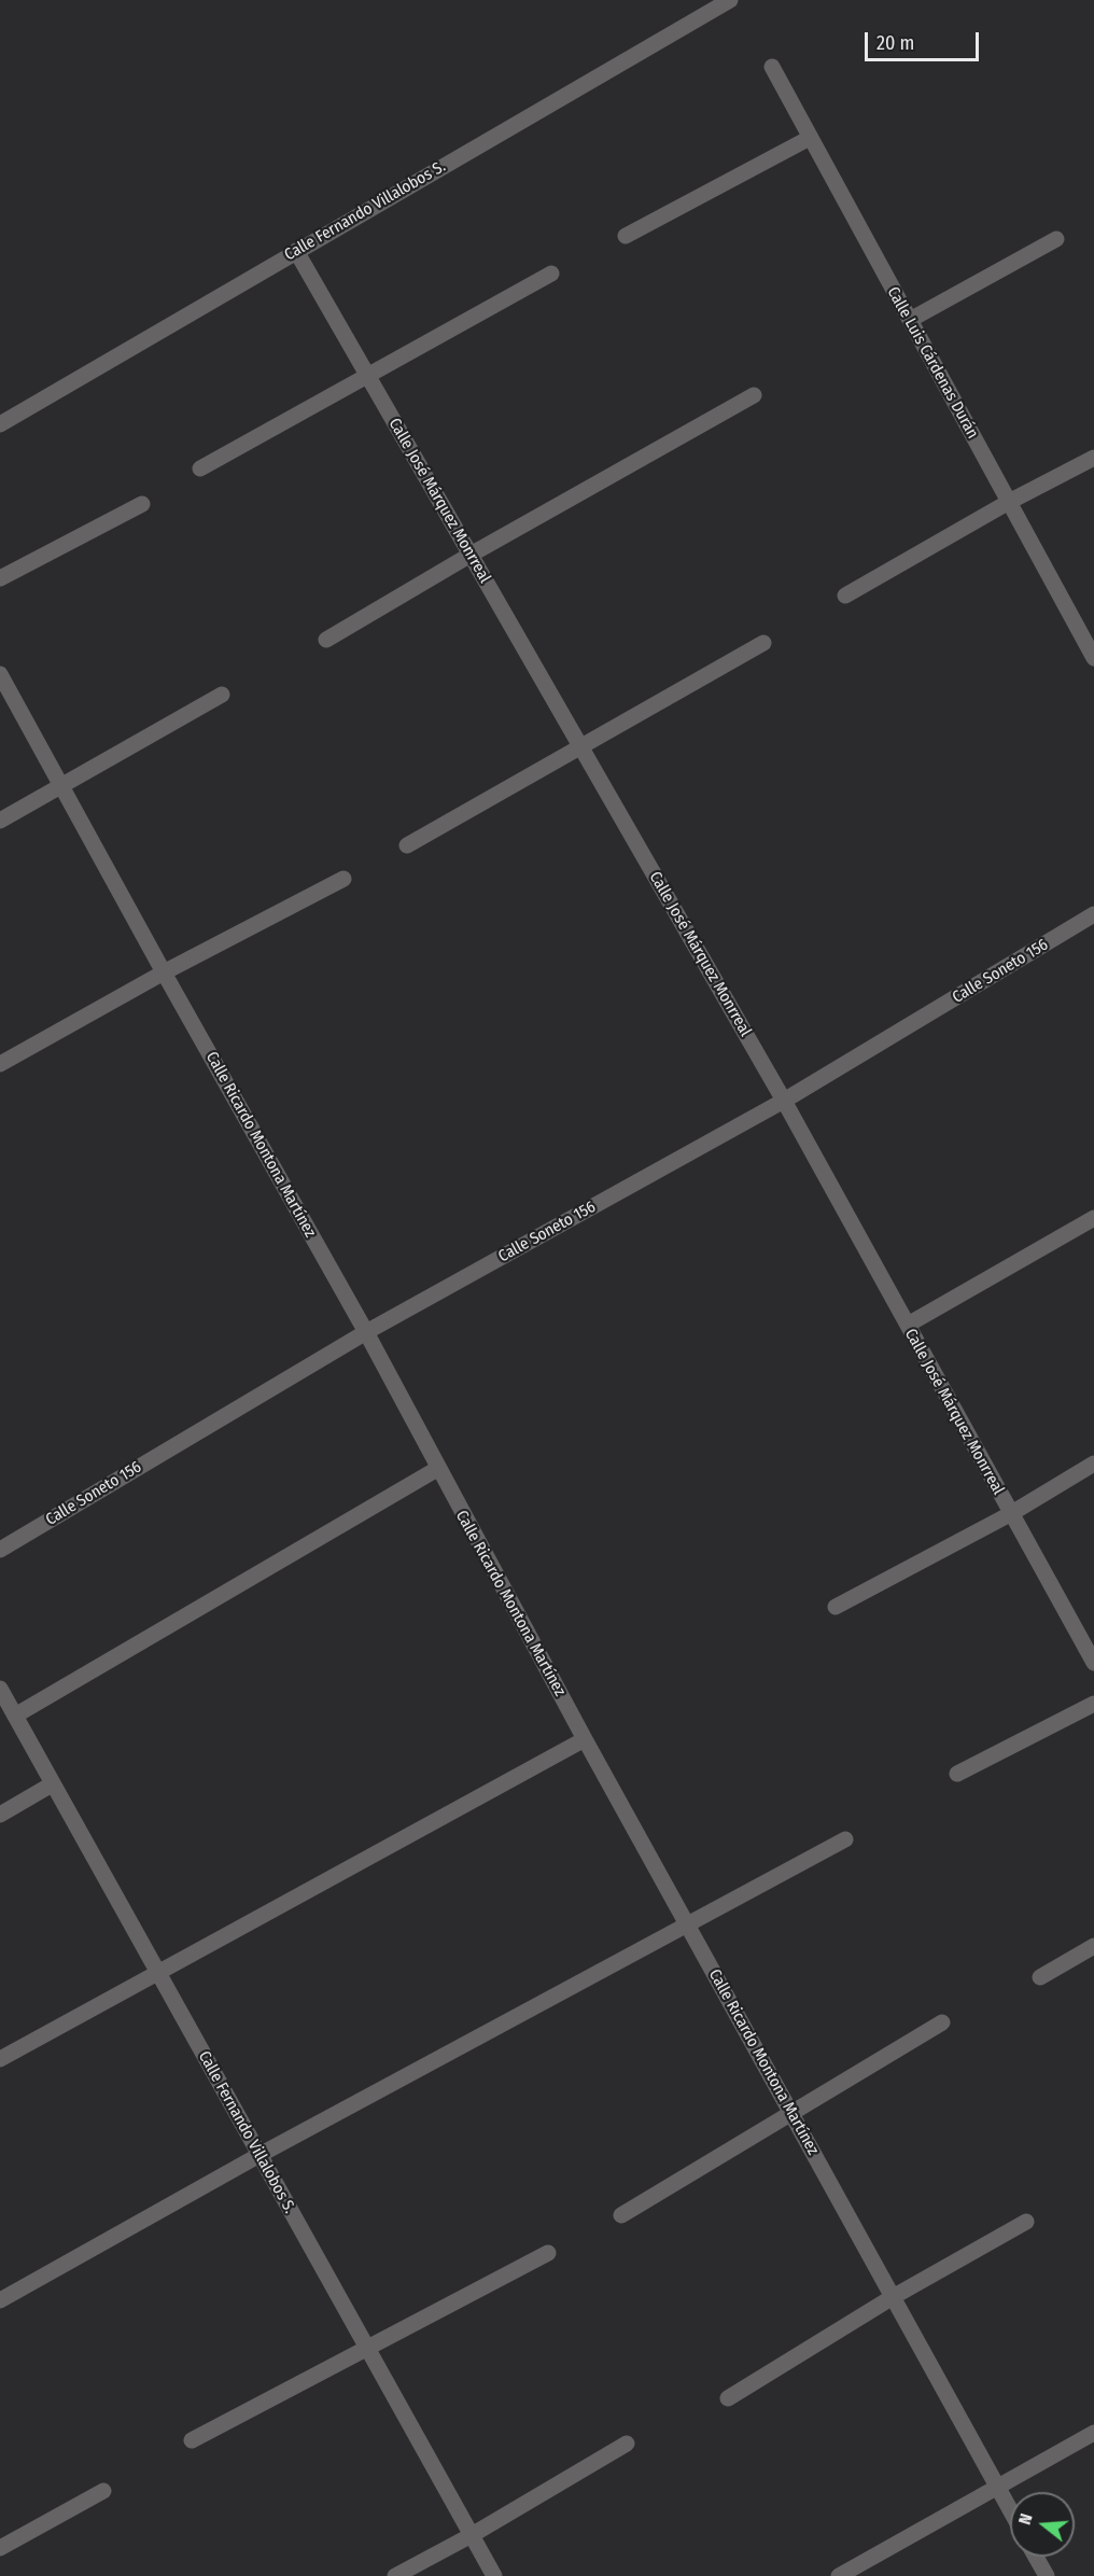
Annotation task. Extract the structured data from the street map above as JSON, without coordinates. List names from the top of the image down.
{
  "streets": {
    "street": [
      "Calle Fernando Villalobos S.",
      "Calle Luis Cárdenas Durán",
      "Calle José Márquez Monrreal",
      "Calle Soneto 156",
      "Calle Ricardo Montona Martínez"
    ]
  },
  "crossings": [
    ["Calle Fernando Villalobos S.", "Calle José Márquez Monrreal"],
    ["Calle José Márquez Monrreal", "Calle Soneto 156"],
    ["Calle Soneto 156", "Calle Ricardo Montona Martínez"]
  ],
  "scale_bar": "20 m",
  "north": "left"
}
